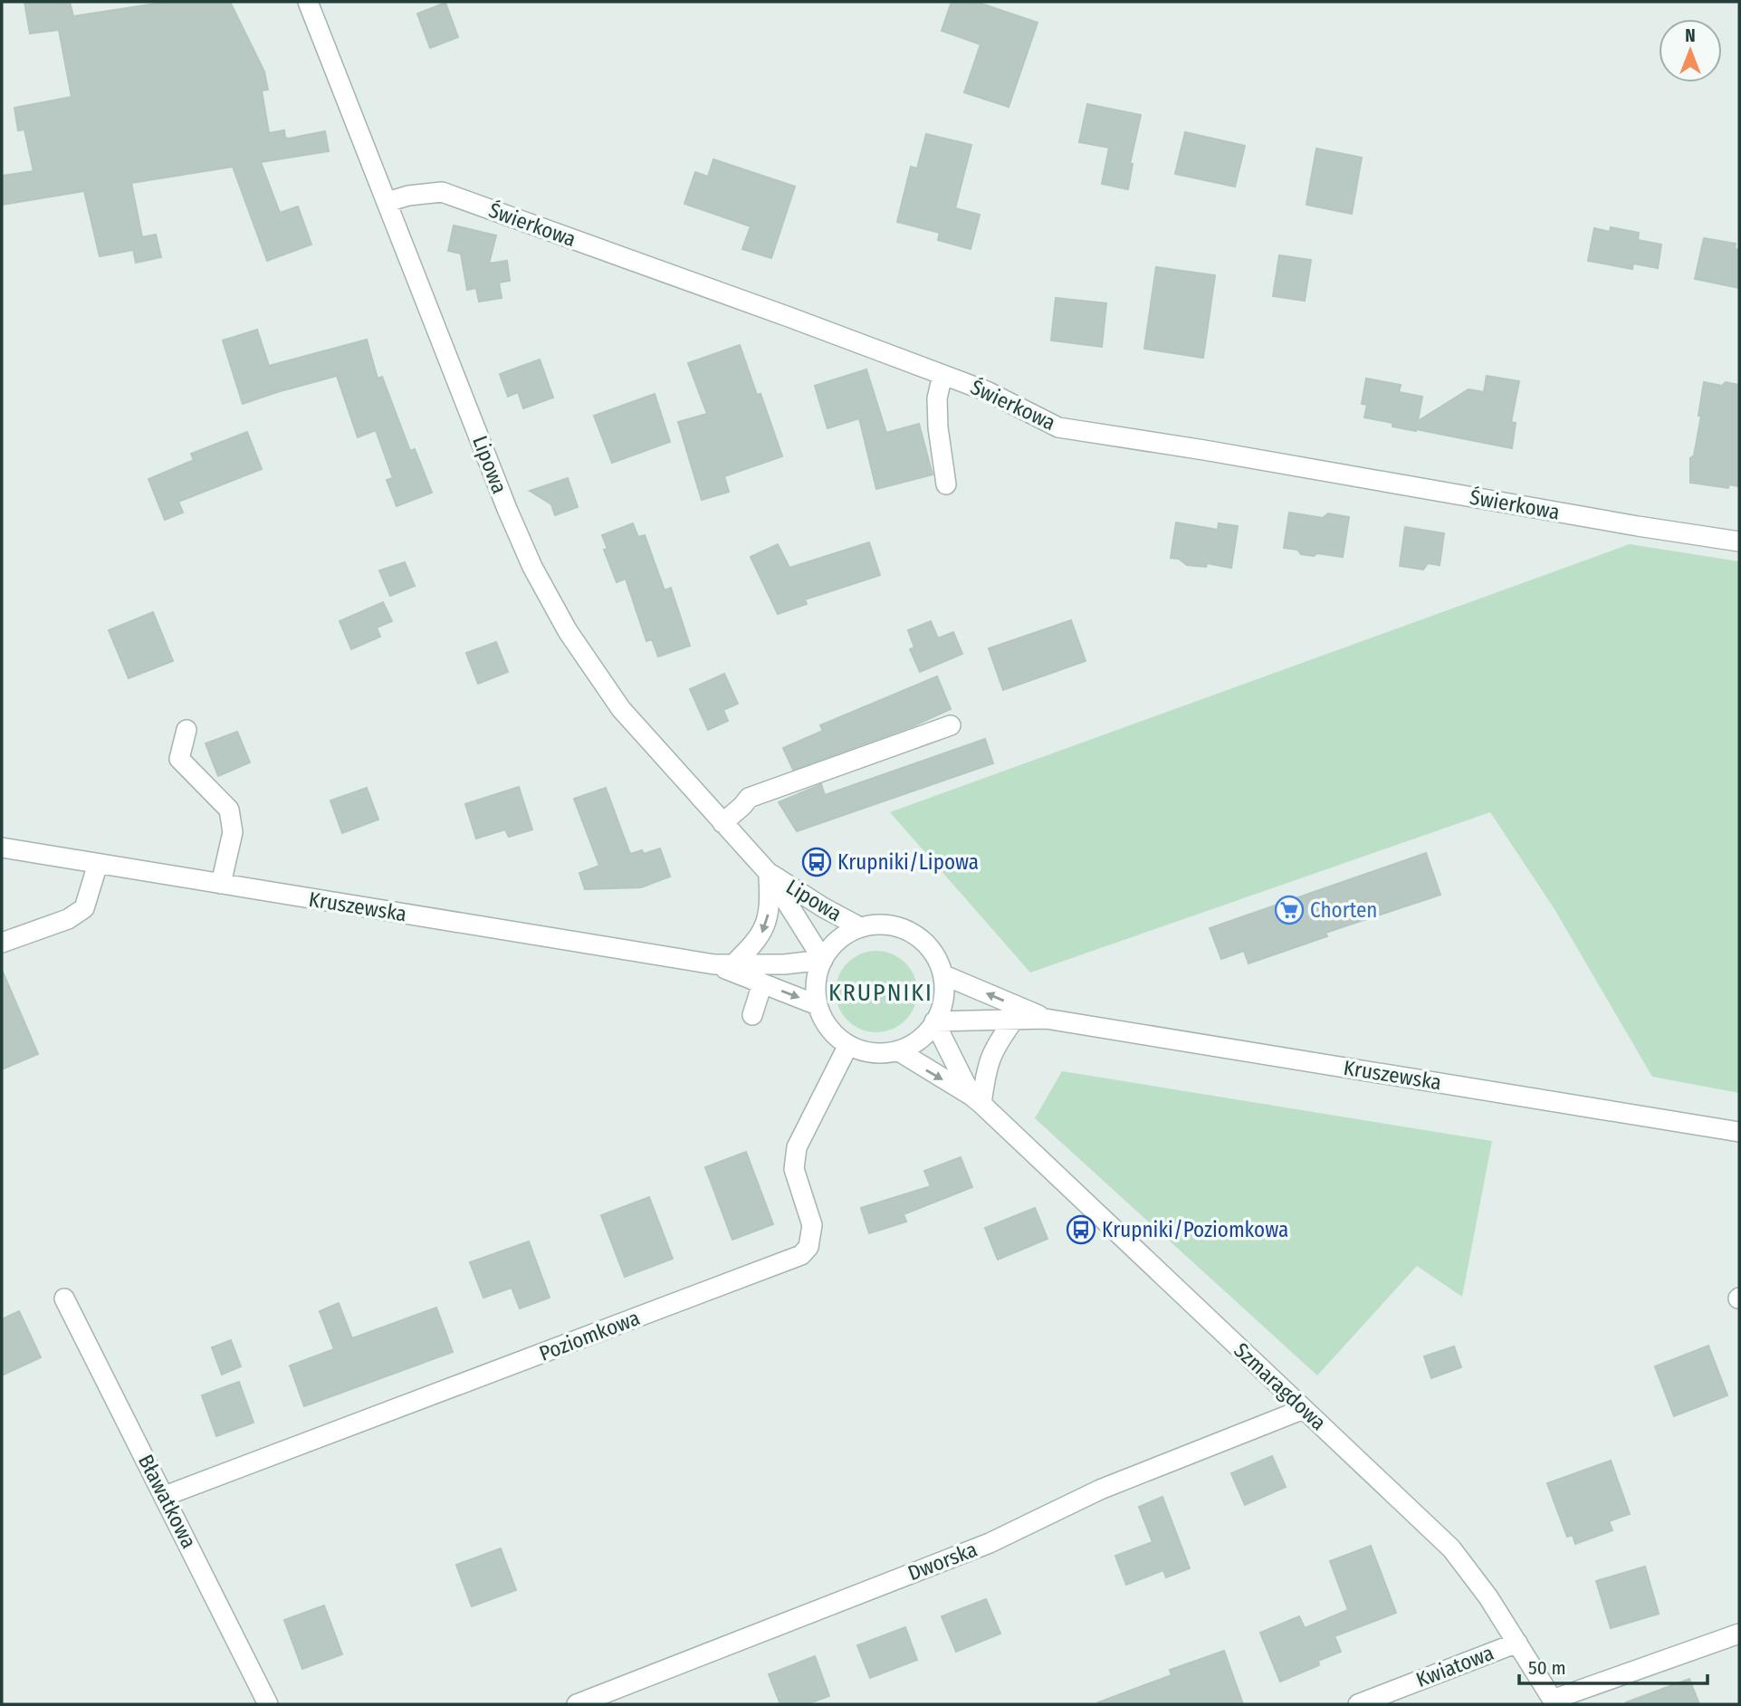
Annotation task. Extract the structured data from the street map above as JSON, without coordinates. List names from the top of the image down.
{
  "streets": {
    "street": [
      "Świerkowa",
      "Lipowa",
      "Kruszewska",
      "Poziomkowa",
      "Szmaragdowa",
      "Bławatkowa",
      "Dworska",
      "Kwiatowa"
    ]
  },
  "crossings": [
    ["Świerkowa", "Lipowa"],
    ["Lipowa", "Kruszewska"],
    ["Lipowa", "Poziomkowa"],
    ["Lipowa", "Szmaragdowa"],
    ["Kruszewska", "Poziomkowa"],
    ["Kruszewska", "Szmaragdowa"],
    ["Poziomkowa", "Szmaragdowa"],
    ["Poziomkowa", "Bławatkowa"],
    ["Szmaragdowa", "Dworska"],
    ["Szmaragdowa", "Kwiatowa"]
  ],
  "districts": ["KRUPNIKI"],
  "places": {
    "bus stop": ["Krupniki/Lipowa", "Krupniki/Poziomkowa"],
    "supermarket": ["Chorten"]
  },
  "scale_bar": "50 m",
  "north": "top"
}
